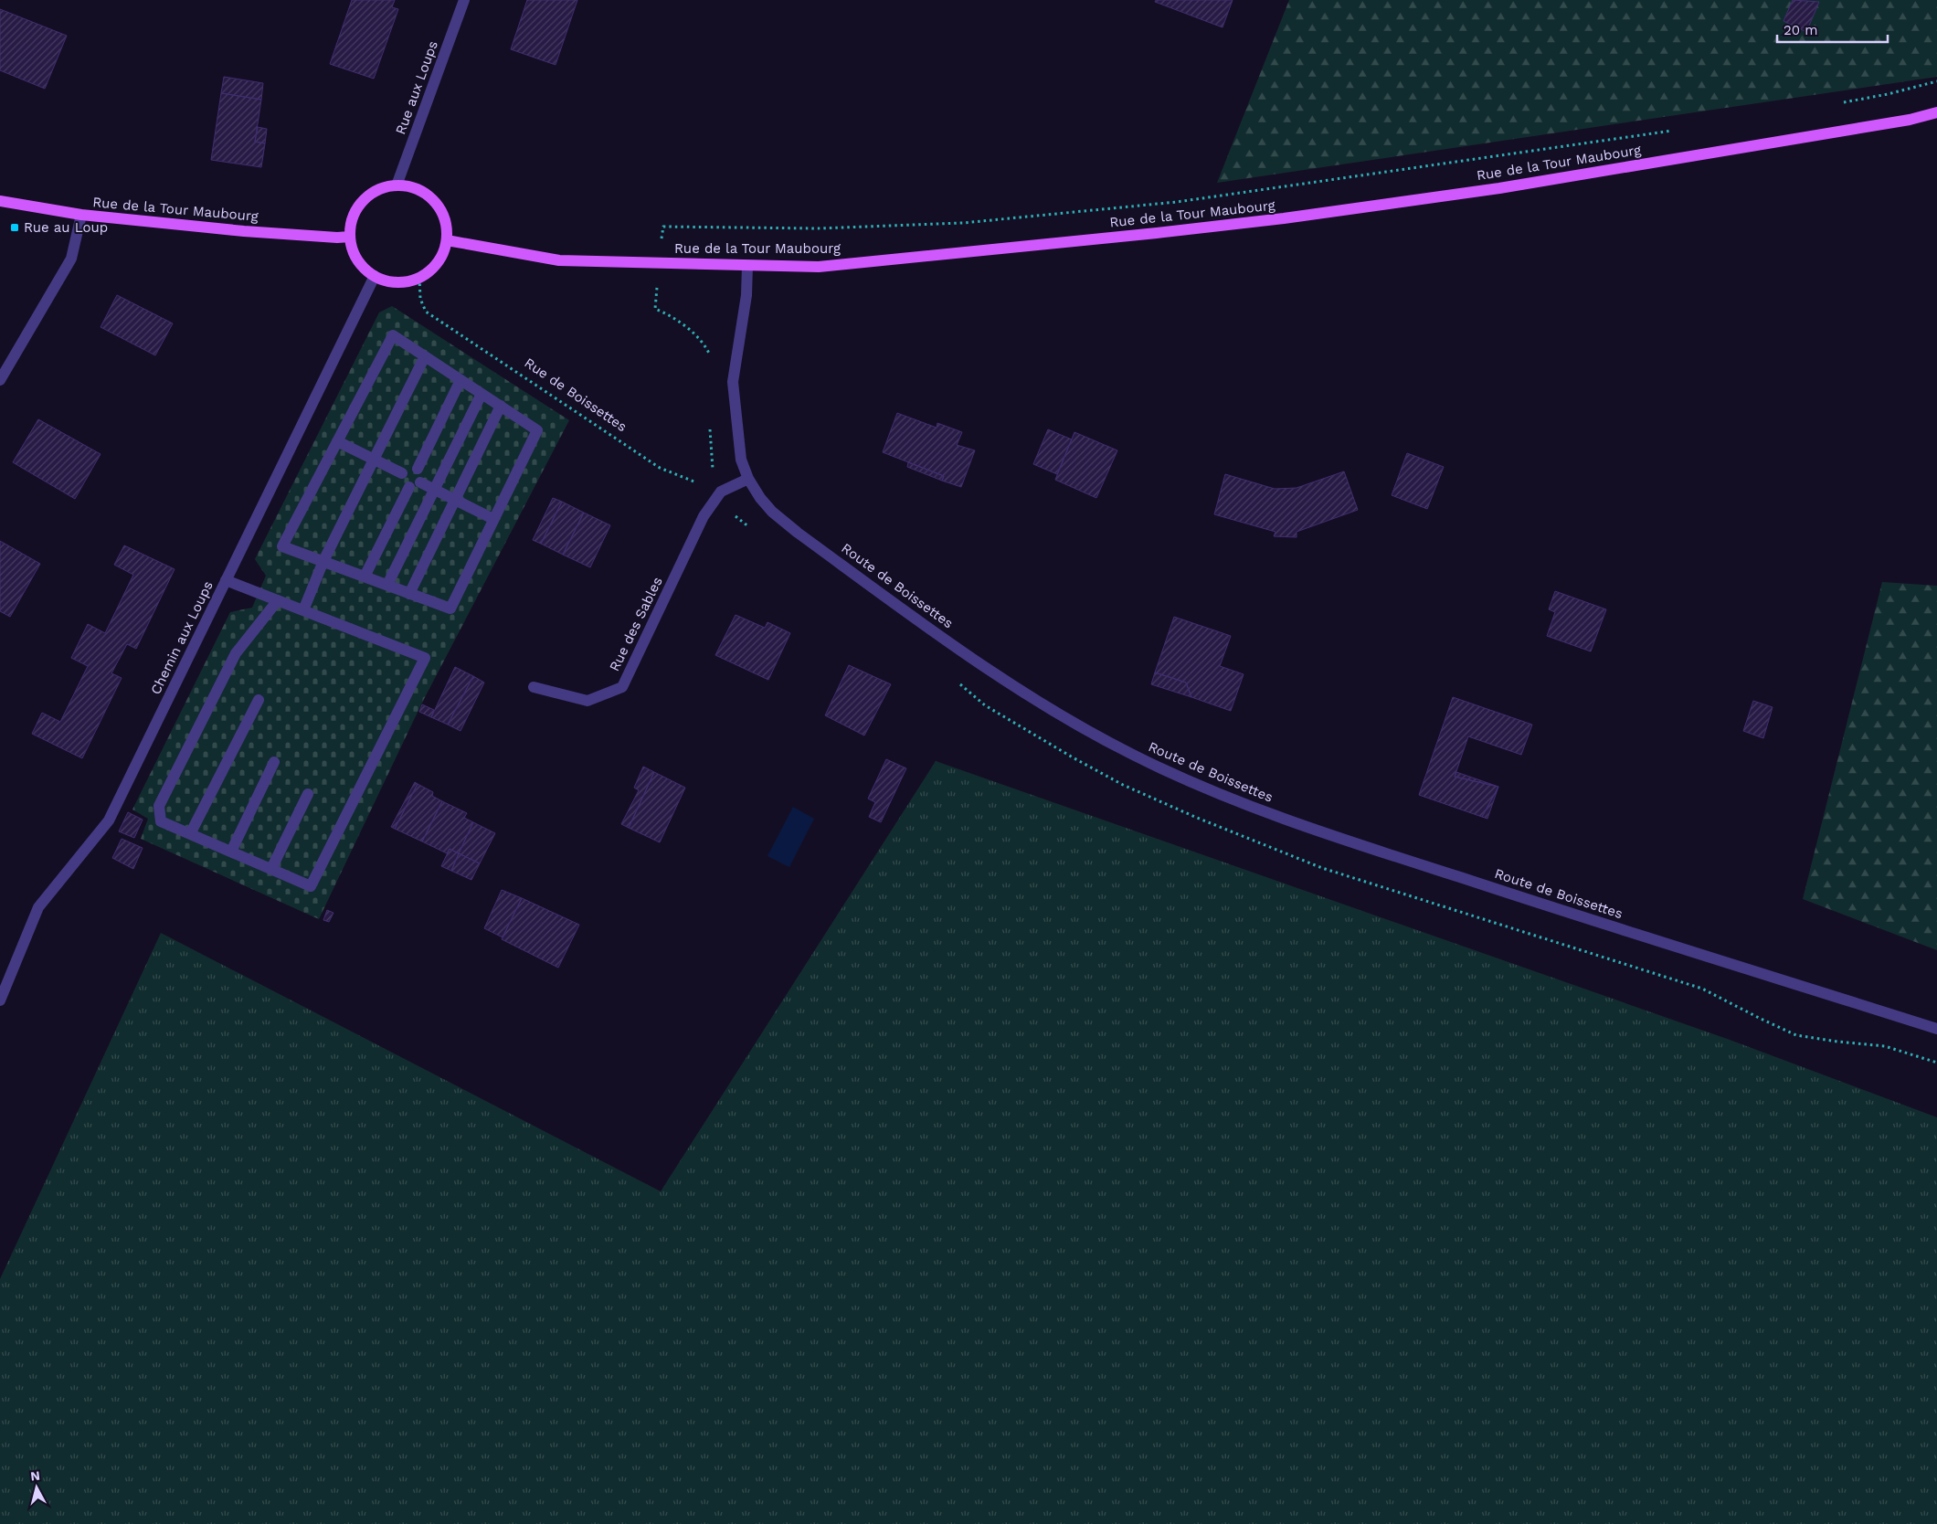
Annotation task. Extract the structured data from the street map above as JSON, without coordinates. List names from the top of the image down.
{
  "streets": {
    "main road": ["Rue de la Tour Maubourg"],
    "street": [
      "Rue aux Loups",
      "Route de Boissettes",
      "Rue des Sables",
      "Chemin aux Loups"
    ],
    "path": ["Rue de Boissettes"]
  },
  "crossings": [
    ["Rue aux Loups", "Rue de la Tour Maubourg"],
    ["Rue aux Loups", "Rue de Boissettes"],
    ["Rue aux Loups", "Chemin aux Loups"],
    ["Rue de la Tour Maubourg", "Rue de Boissettes"],
    ["Rue de la Tour Maubourg", "Route de Boissettes"],
    ["Rue de la Tour Maubourg", "Chemin aux Loups"],
    ["Rue de Boissettes", "Rue des Sables"],
    ["Rue de Boissettes", "Chemin aux Loups"]
  ],
  "places": {
    "transit": ["Rue au Loup"]
  },
  "scale_bar": "20 m",
  "north": "top"
}
